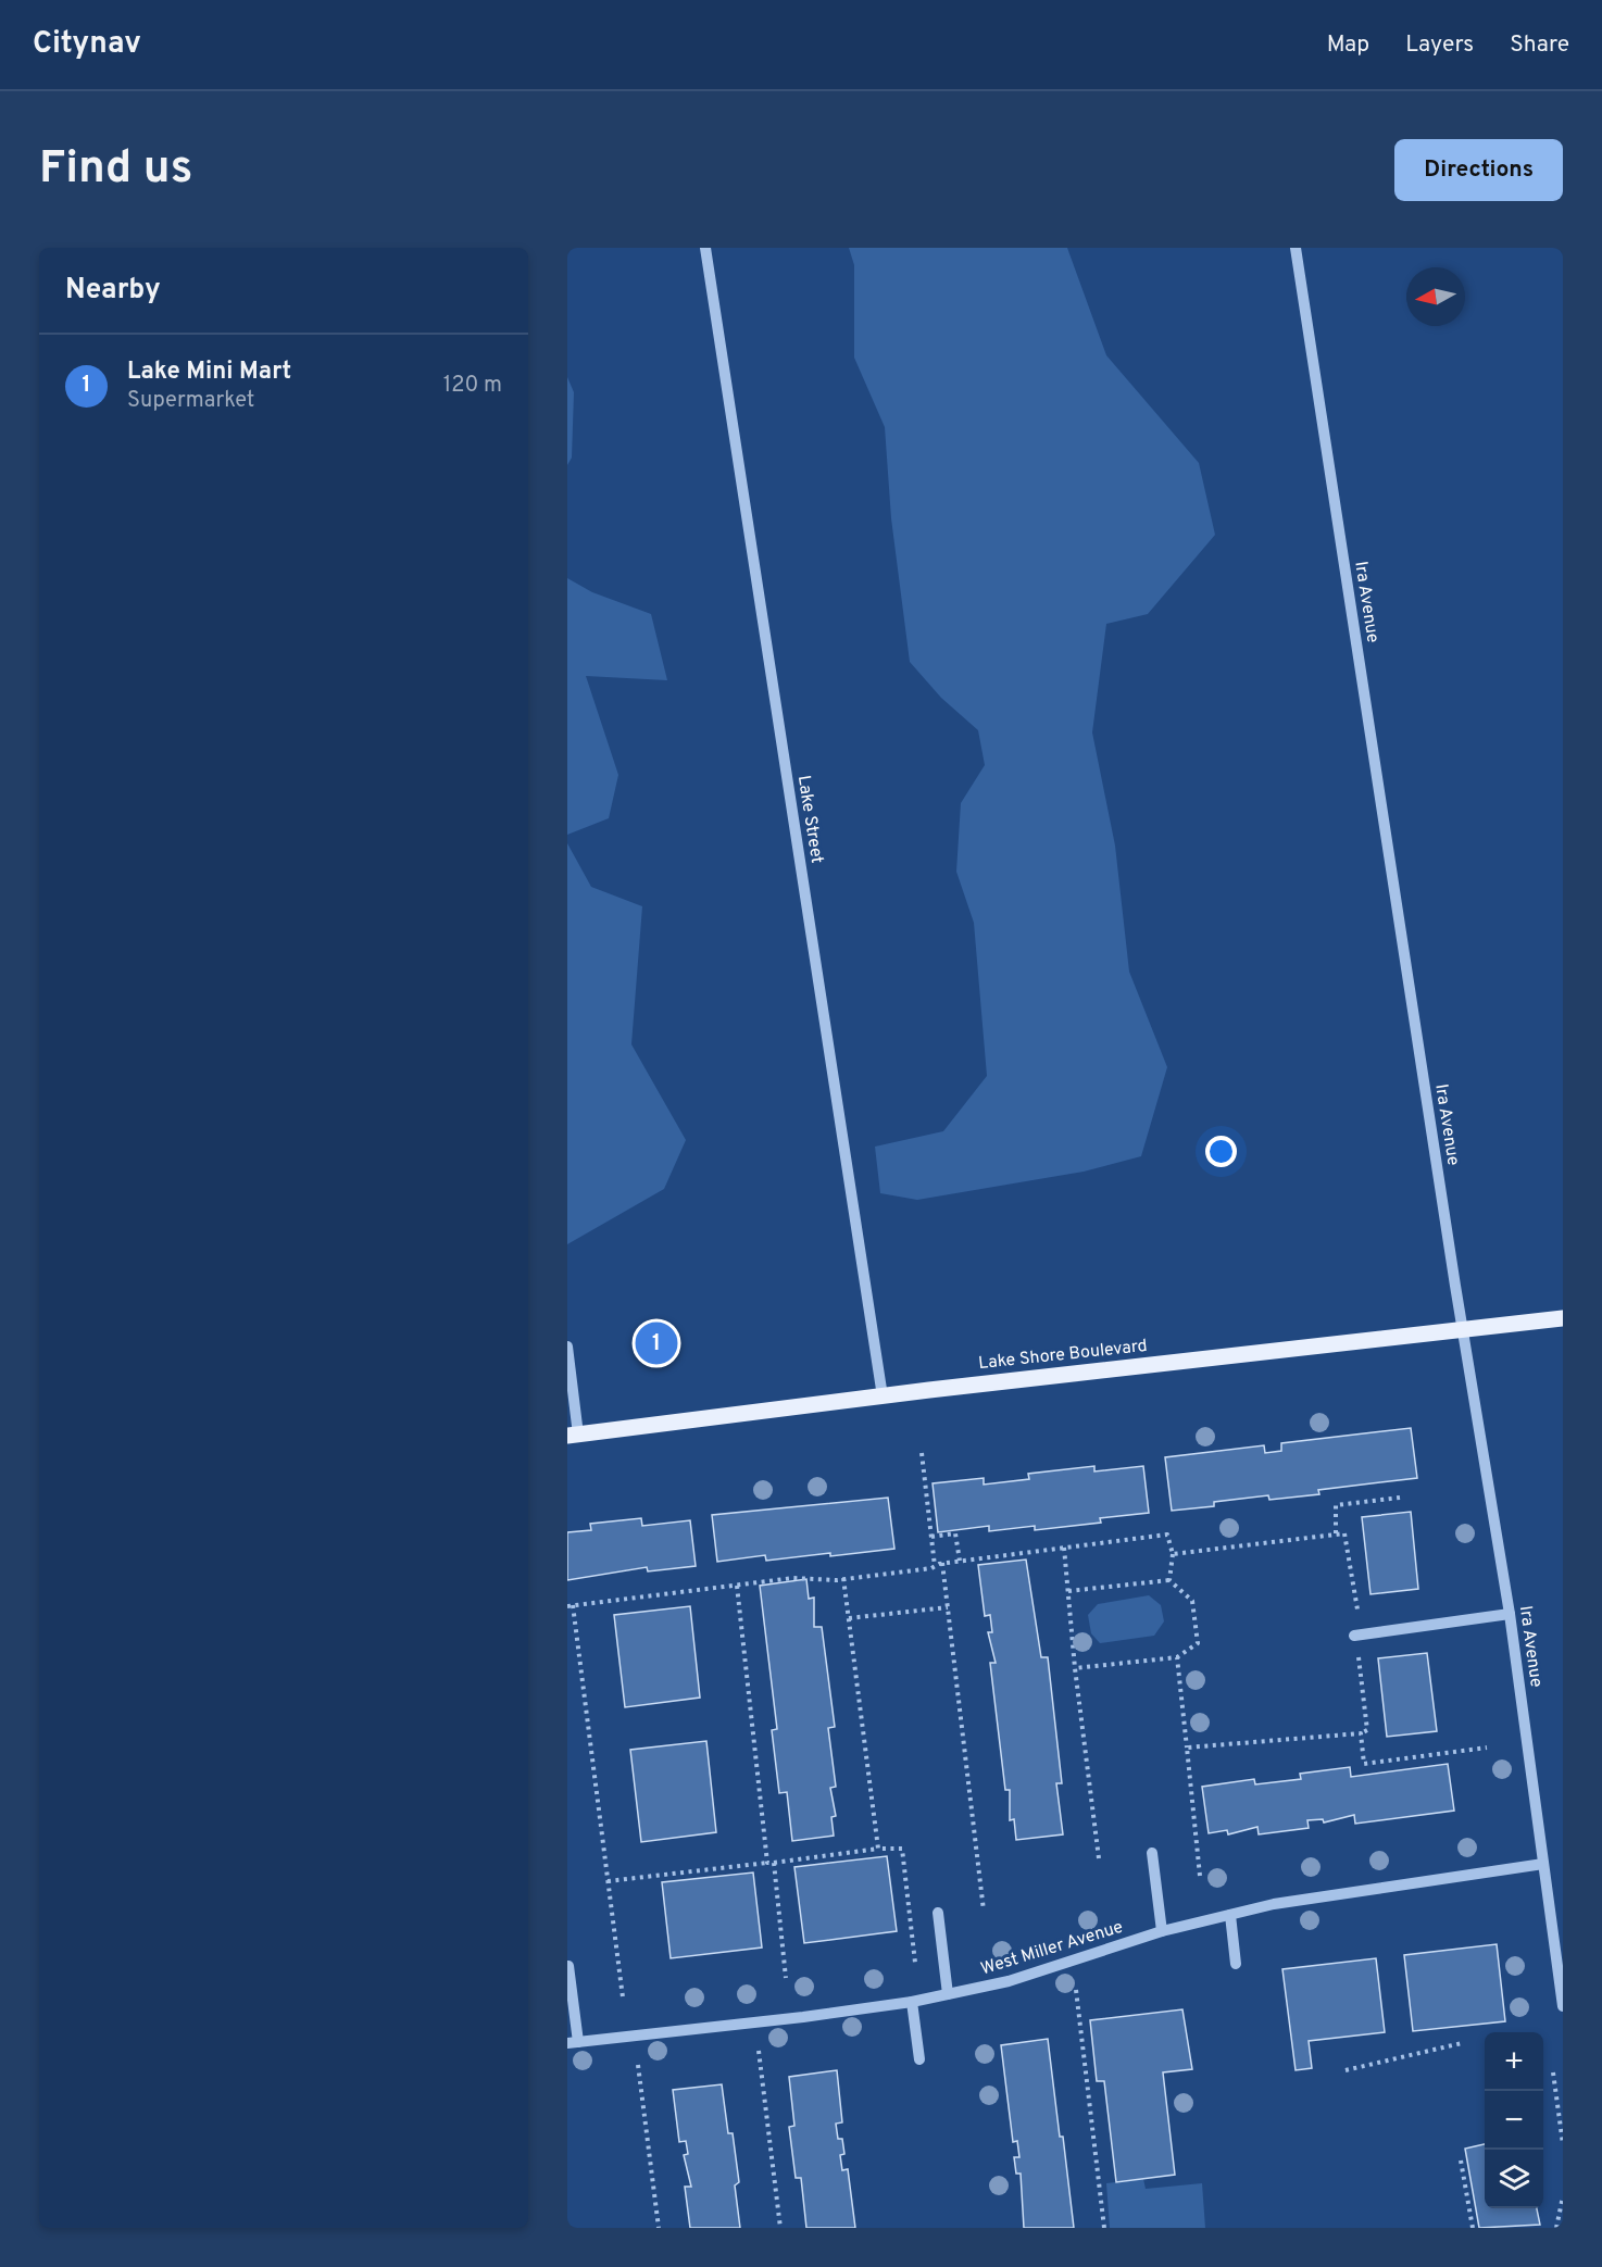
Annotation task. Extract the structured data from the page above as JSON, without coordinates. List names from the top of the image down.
{
  "streets": {
    "main road": ["Lake Shore Boulevard"],
    "street": ["Ira Avenue", "Lake Street", "West Miller Avenue"]
  },
  "crossings": [
    ["Ira Avenue", "Lake Shore Boulevard"],
    ["Ira Avenue", "West Miller Avenue"],
    ["Lake Street", "Lake Shore Boulevard"]
  ],
  "north": "left",
  "page": {
    "header": "Citynav",
    "nav": ["Map", "Layers", "Share"],
    "buttons": "Directions",
    "title": "Find us",
    "heading": "Nearby",
    "list": [
      {
        "mark": "1",
        "name": "Lake Mini Mart",
        "note": "Supermarket",
        "value": "120 m"
      }
    ],
    "pins": "1",
    "map_buttons": ["+", "−"]
  }
}
